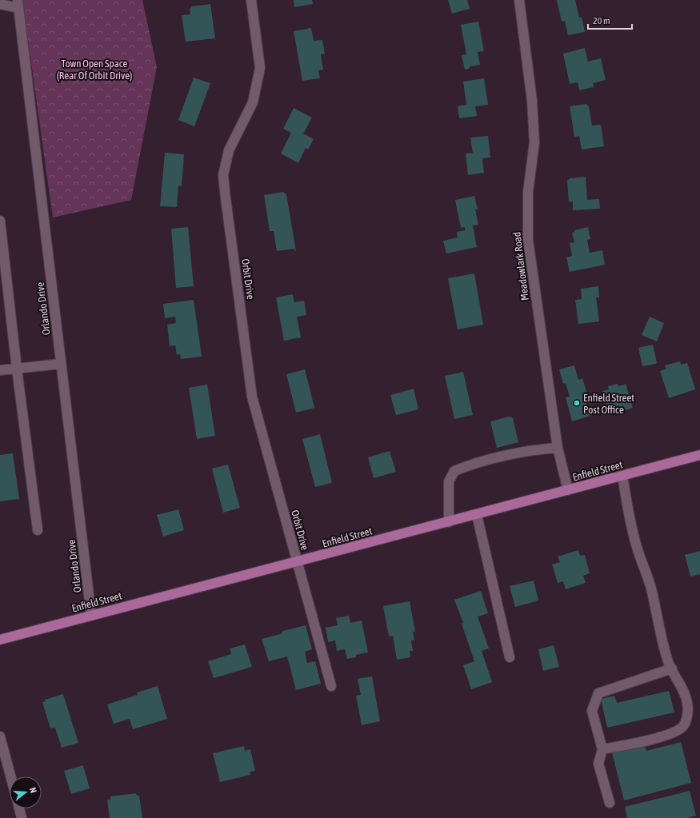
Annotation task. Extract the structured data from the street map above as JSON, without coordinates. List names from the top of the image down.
{
  "streets": {
    "main road": ["Enfield Street"],
    "street": ["Meadowlark Road", "Orbit Drive", "Orlando Drive"]
  },
  "crossings": [
    ["Meadowlark Road", "Enfield Street"],
    ["Orbit Drive", "Enfield Street"],
    ["Orlando Drive", "Enfield Street"]
  ],
  "parks": ["Town Open Space (Rear Of Orbit Drive)"],
  "places": ["Enfield Street Post Office"],
  "scale_bar": "20 m",
  "north": "right"
}
